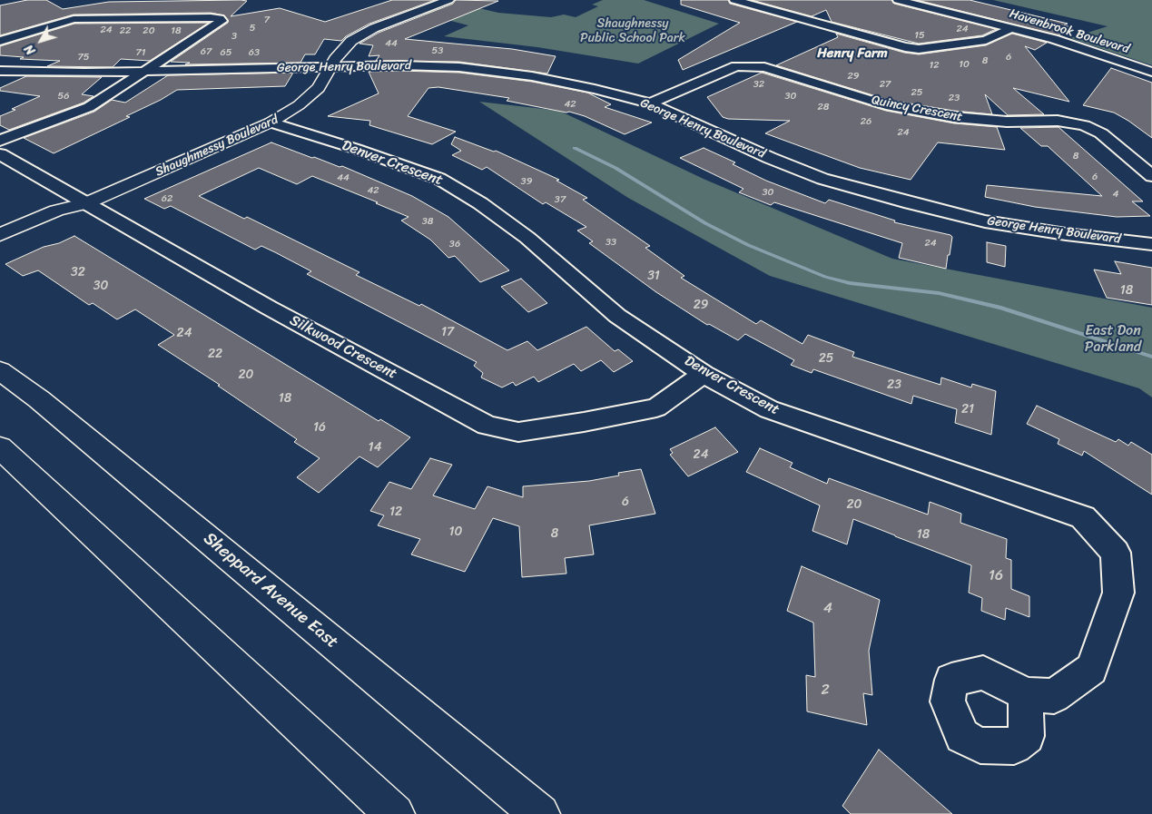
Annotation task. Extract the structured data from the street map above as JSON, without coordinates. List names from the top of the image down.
{
  "streets": {
    "street": [
      "Havenbrook Boulevard",
      "George Henry Boulevard",
      "Quincy Crescent",
      "Shaughmessy Boulevard",
      "Denver Crescent",
      "Silkwood Crescent",
      "Sheppard Avenue East"
    ]
  },
  "crossings": [
    ["George Henry Boulevard", "Quincy Crescent"],
    ["George Henry Boulevard", "Shaughmessy Boulevard"],
    ["Shaughmessy Boulevard", "Denver Crescent"],
    ["Shaughmessy Boulevard", "Silkwood Crescent"],
    ["Denver Crescent", "Silkwood Crescent"]
  ],
  "districts": ["Henry Farm"],
  "parks": ["Shaughnessy Public School Park", "East Don Parkland"],
  "house_numbers": [
    "7",
    "5",
    "24",
    "24",
    "22",
    "20",
    "18",
    "15",
    "3",
    "44",
    "53",
    "67",
    "71",
    "65",
    "63",
    "75",
    "6",
    "8",
    "10",
    "12",
    "29",
    "32",
    "27",
    "25",
    "56",
    "30",
    "23",
    "42",
    "28",
    "26",
    "24",
    "8",
    "6",
    "44",
    "39",
    "42",
    "30",
    "4",
    "62",
    "37",
    "38",
    "33",
    "24",
    "36",
    "32",
    "31",
    "30",
    "18",
    "29",
    "17",
    "24",
    "22",
    "25",
    "20",
    "23",
    "18",
    "21",
    "16",
    "14",
    "24",
    "6",
    "20",
    "12",
    "10",
    "8",
    "18",
    "16",
    "4",
    "2"
  ],
  "north": "bottom left"
}
